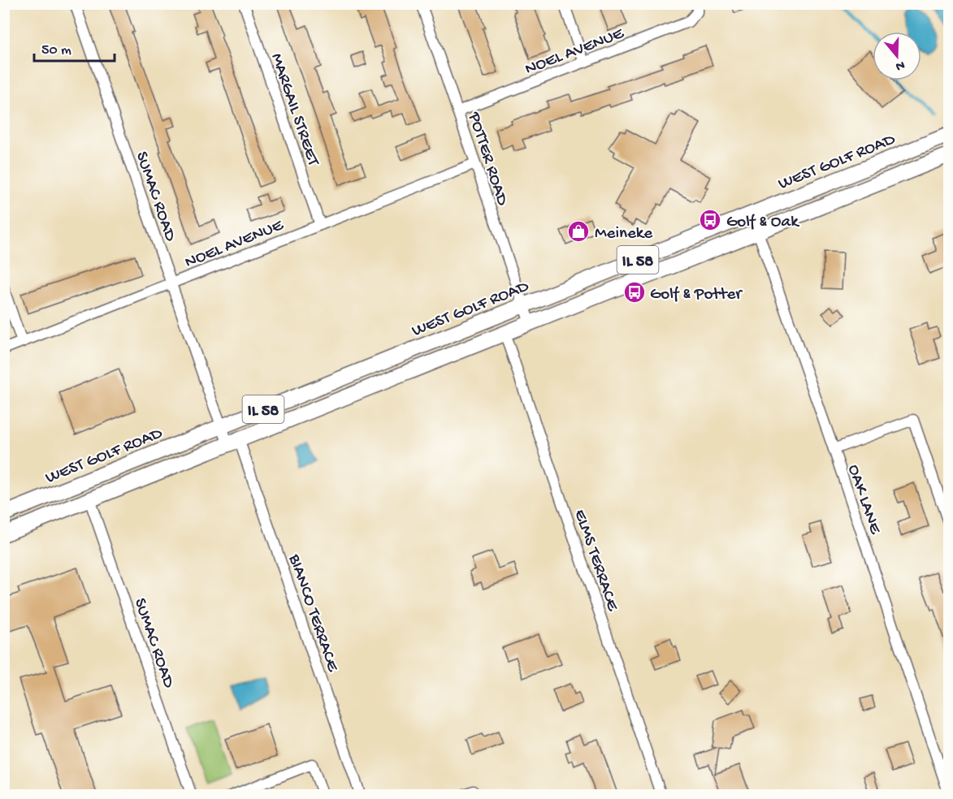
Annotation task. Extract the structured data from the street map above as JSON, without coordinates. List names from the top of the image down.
{
  "streets": {
    "main road": ["WEST GOLF ROAD", "IL 58"],
    "street": [
      "NOEL AVENUE",
      "MARGAIL STREET",
      "POTTER ROAD",
      "SUMAC ROAD",
      "OAK LANE",
      "ELMS TERRACE",
      "BIANCO TERRACE"
    ]
  },
  "crossings": [
    ["NOEL AVENUE", "MARGAIL STREET"],
    ["NOEL AVENUE", "POTTER ROAD"],
    ["NOEL AVENUE", "SUMAC ROAD"],
    ["POTTER ROAD", "WEST GOLF ROAD"],
    ["POTTER ROAD", "IL 58"],
    ["WEST GOLF ROAD", "SUMAC ROAD"],
    ["WEST GOLF ROAD", "OAK LANE"],
    ["WEST GOLF ROAD", "BIANCO TERRACE"],
    ["SUMAC ROAD", "IL 58"],
    ["SUMAC ROAD", "BIANCO TERRACE"],
    ["IL 58", "OAK LANE"],
    ["IL 58", "ELMS TERRACE"],
    ["IL 58", "BIANCO TERRACE"]
  ],
  "places": {
    "bus stop": ["Golf & Oak", "Golf & Potter"],
    "shop": ["Meineke"]
  },
  "scale_bar": "50 m",
  "north": "bottom"
}
